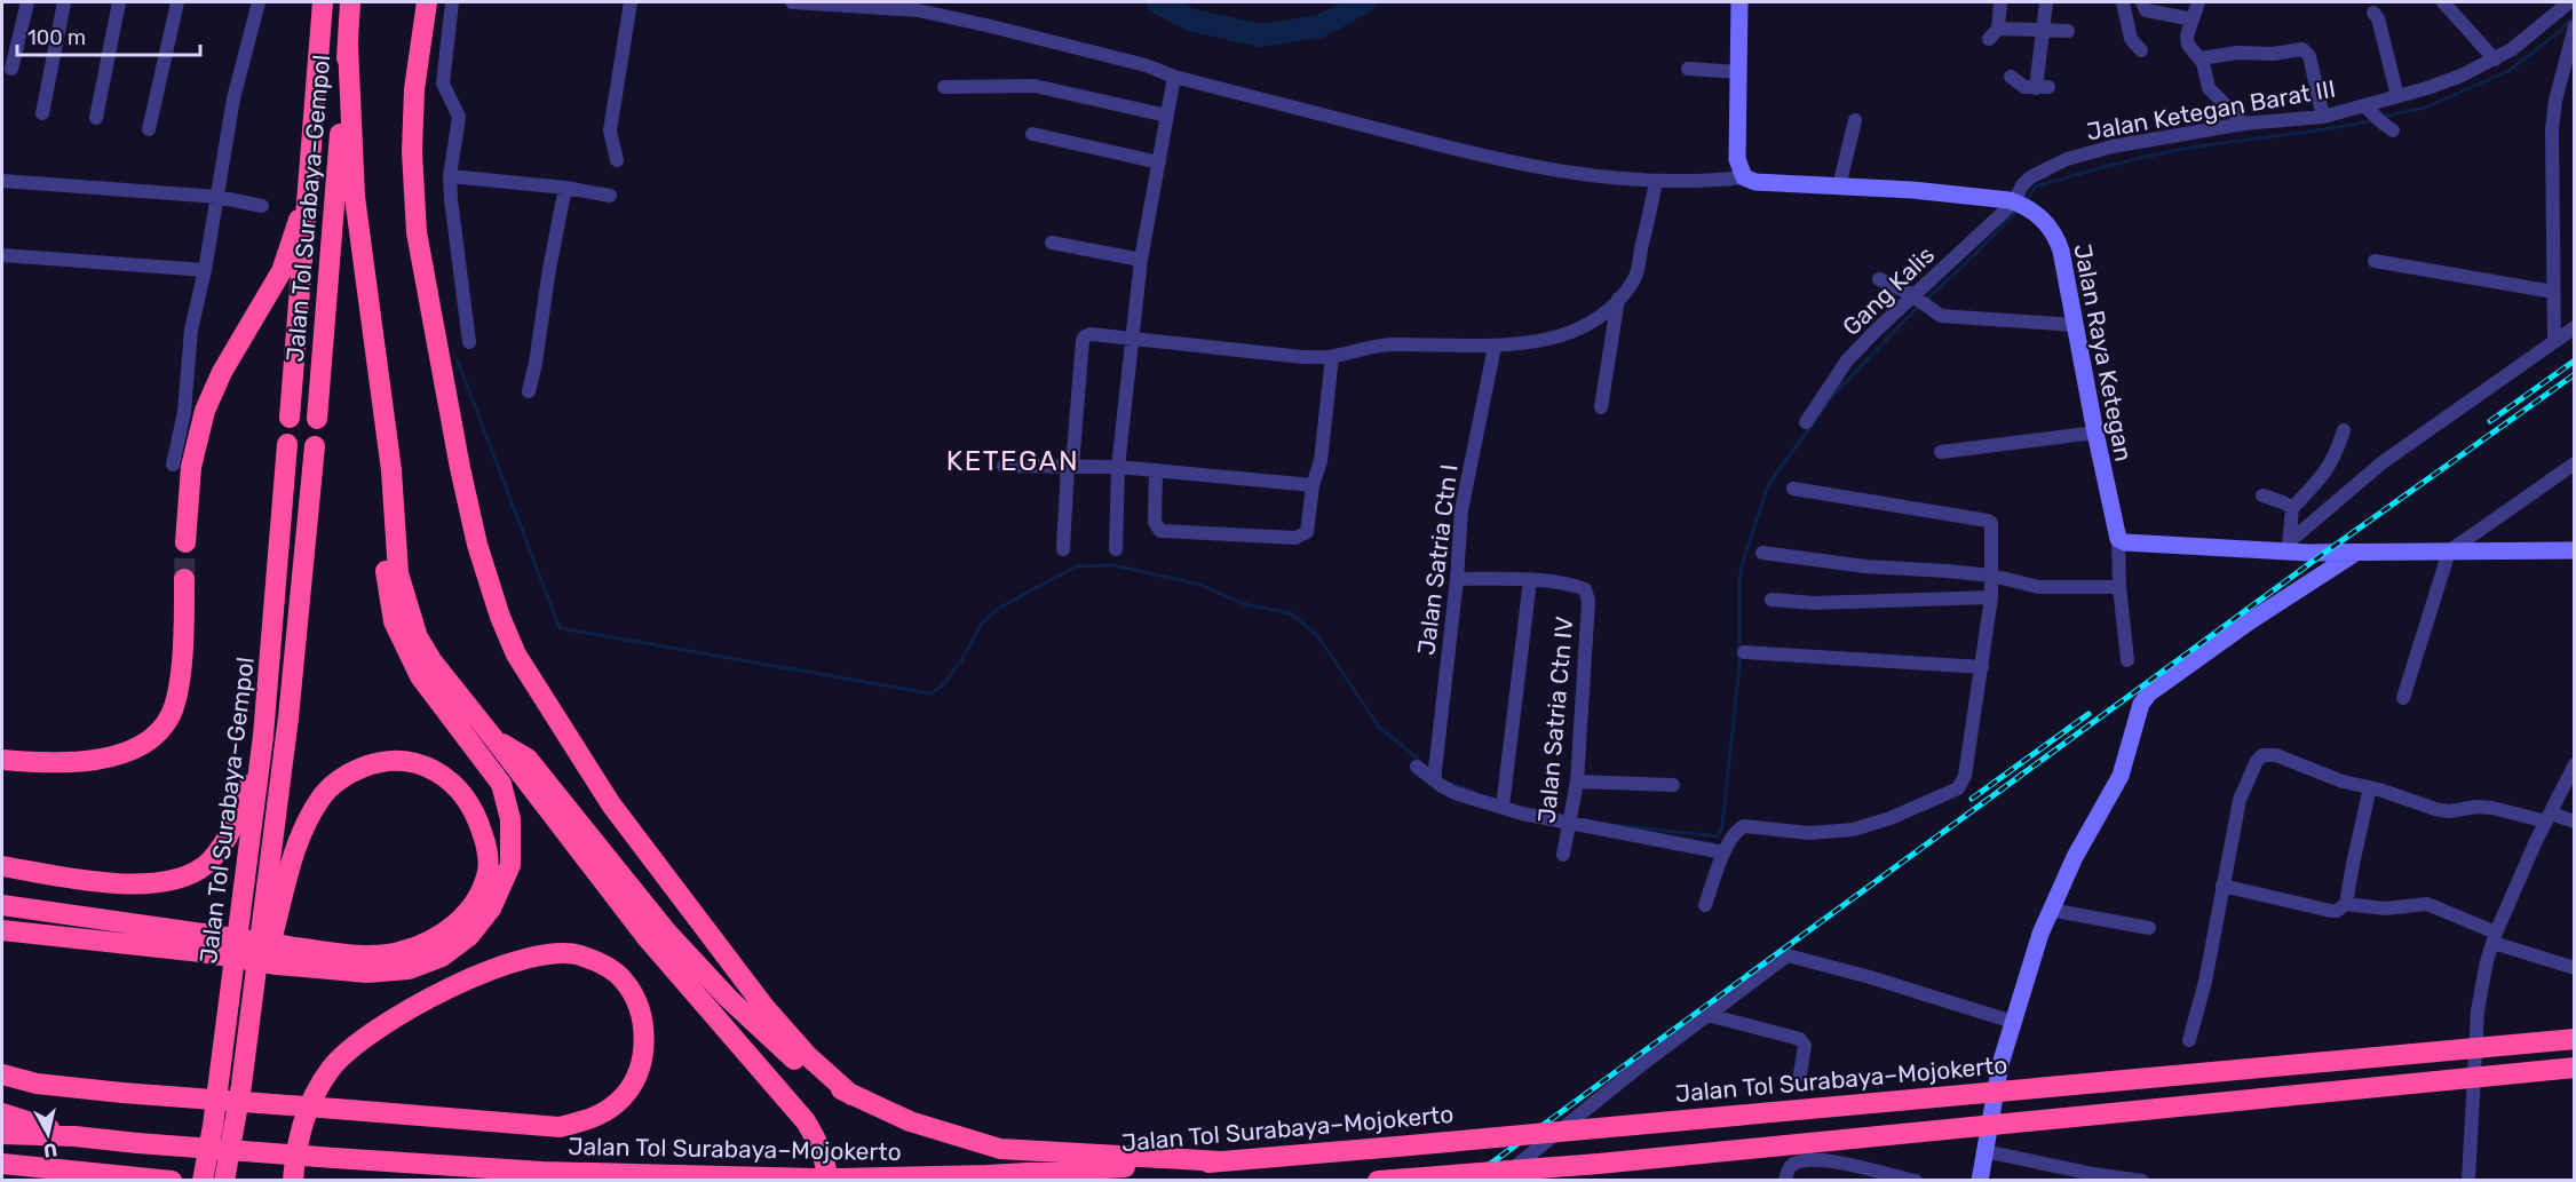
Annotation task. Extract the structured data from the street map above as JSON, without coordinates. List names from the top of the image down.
{
  "streets": {
    "highway": ["Jalan Tol Surabaya–Gempol", "Jalan Tol Surabaya–Mojokerto"],
    "main road": ["Jalan Raya Ketegan"],
    "street": [
      "Jalan Ketegan Barat III",
      "Gang Kalis",
      "Jalan Satria Ctn I",
      "Jalan Satria Ctn IV"
    ]
  },
  "crossings": [
    ["Jalan Ketegan Barat III", "Gang Kalis"],
    ["Jalan Ketegan Barat III", "Jalan Raya Ketegan"],
    ["Gang Kalis", "Jalan Raya Ketegan"]
  ],
  "districts": ["KETEGAN"],
  "scale_bar": "100 m",
  "north": "bottom"
}
